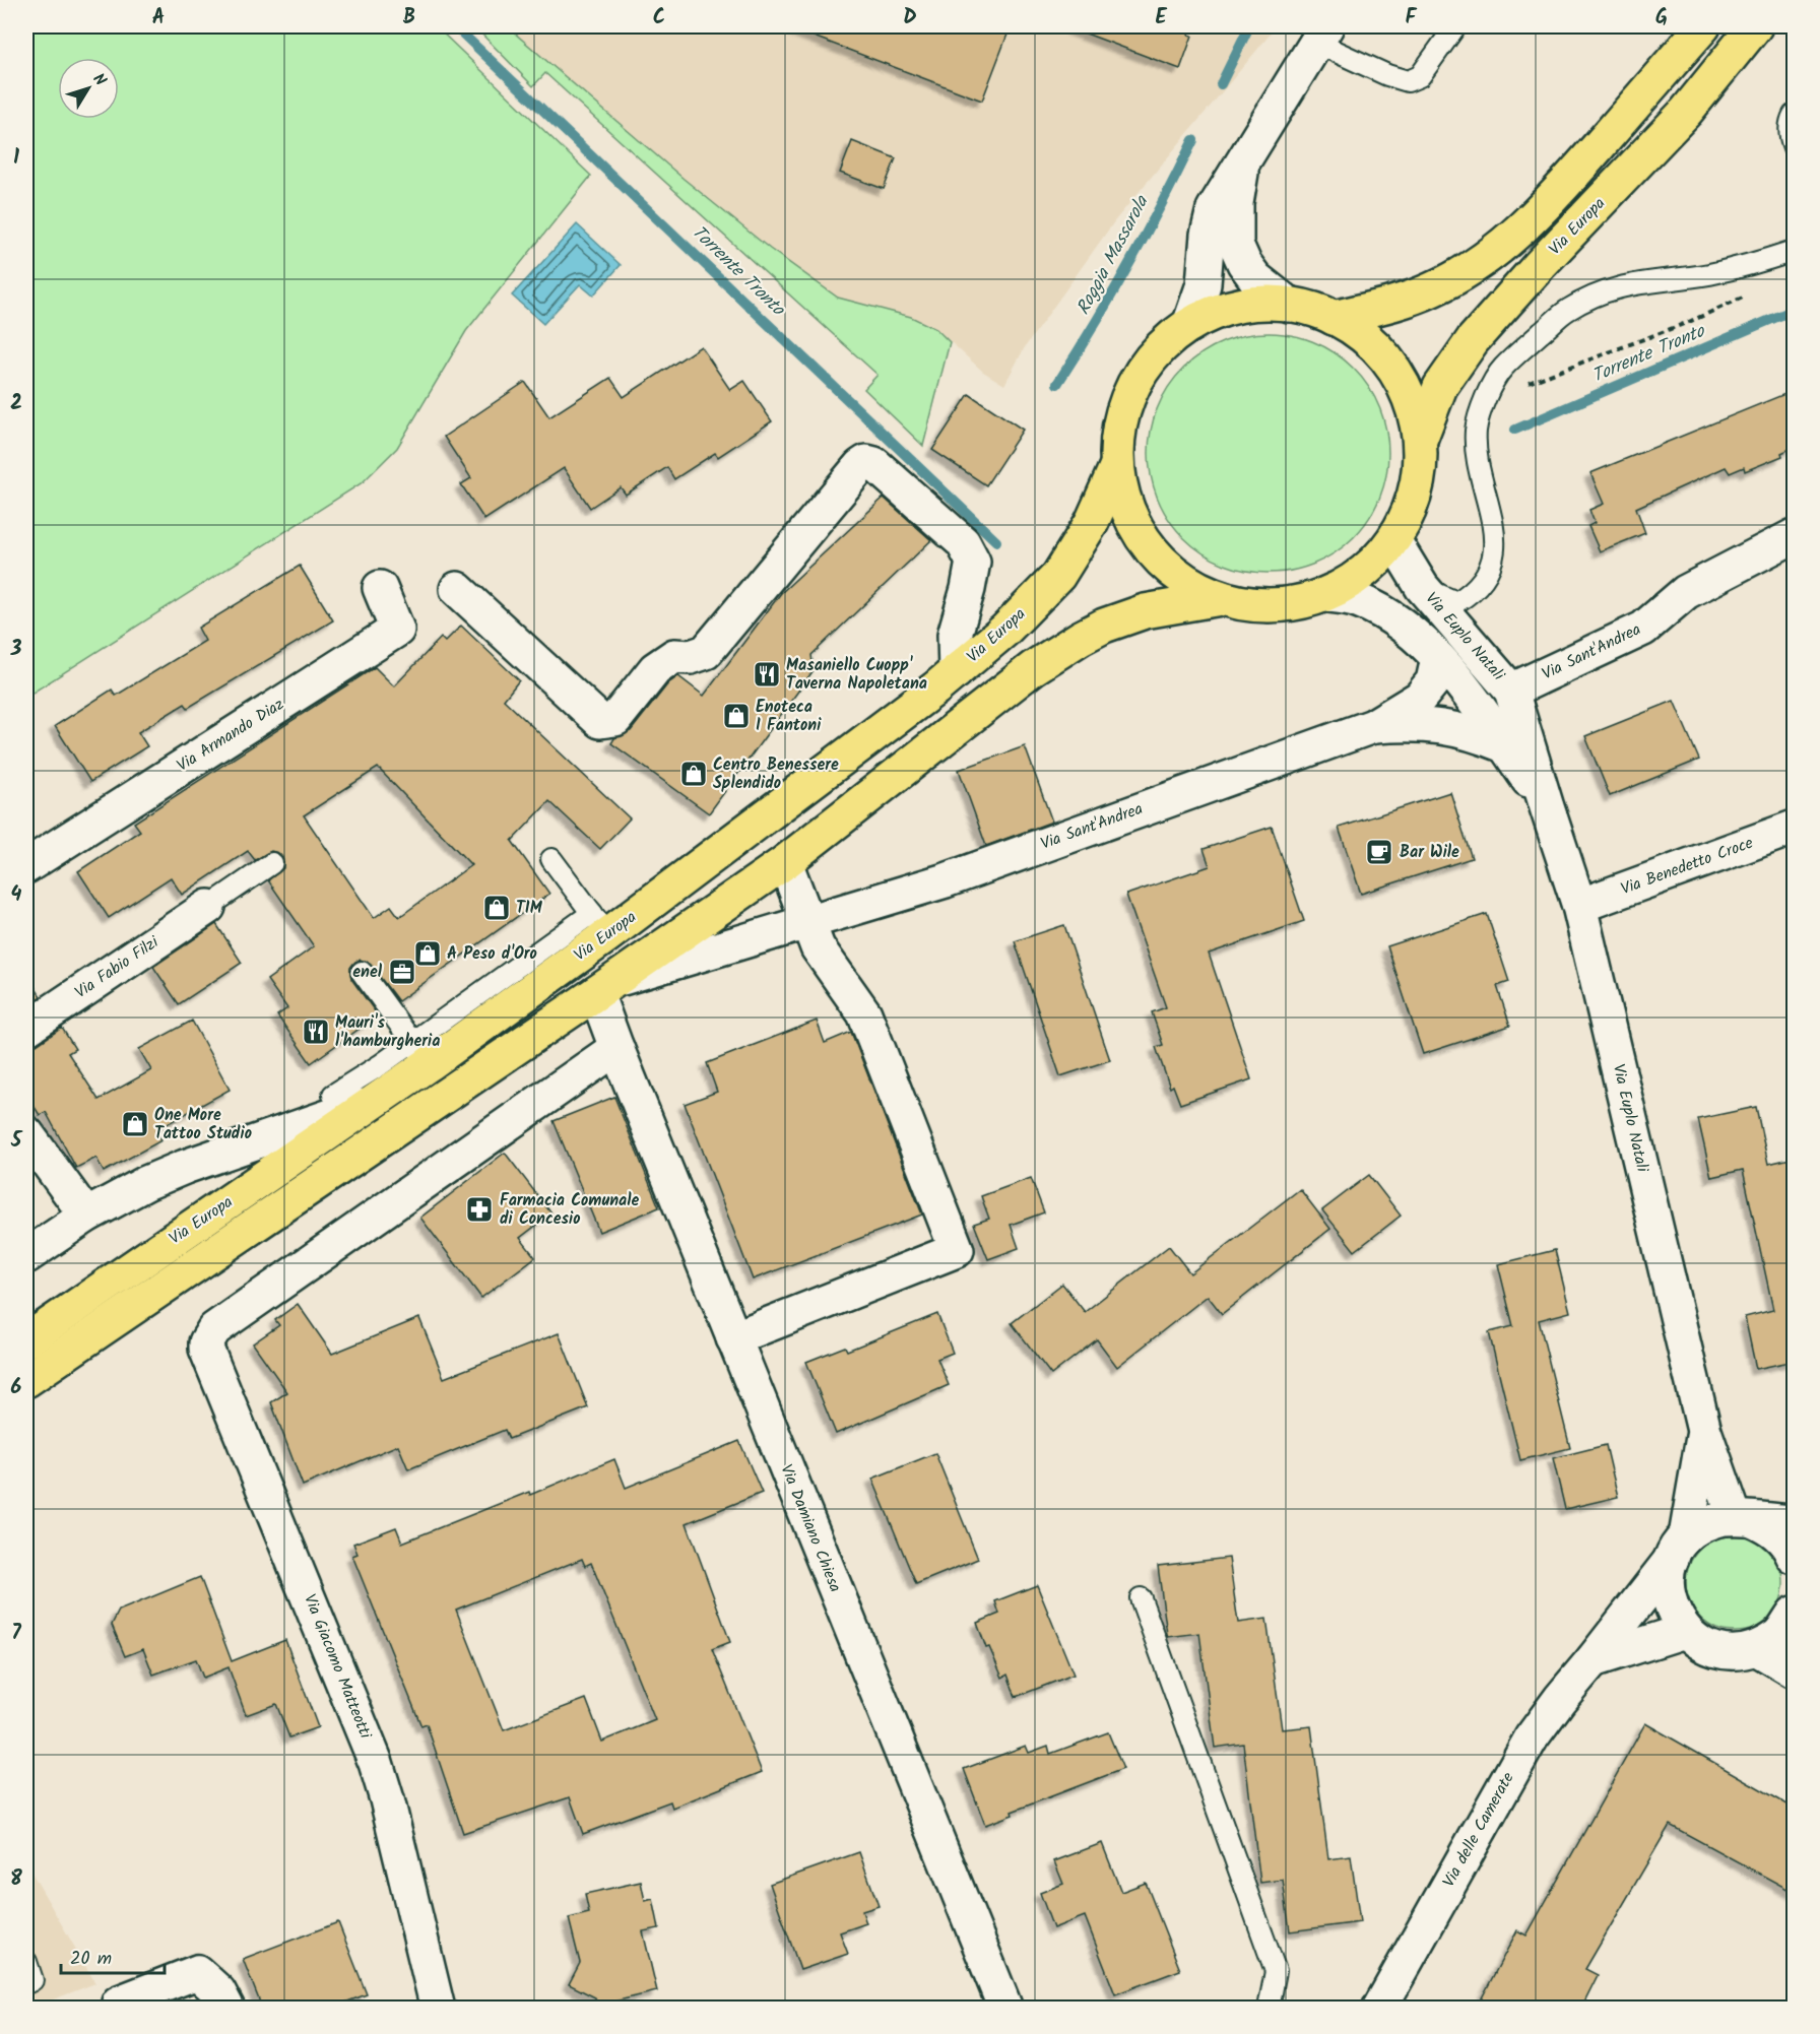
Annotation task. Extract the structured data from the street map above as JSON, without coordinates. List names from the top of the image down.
{
  "streets": {
    "main road": ["Via Europa"],
    "street": [
      "Via Euplo Natali",
      "Via Sant'Andrea",
      "Via Armando Diaz",
      "Via Benedetto Croce",
      "Via Fabio Filzi",
      "Via Damiano Chiesa",
      "Via Giacomo Matteotti",
      "Via delle Camerate"
    ]
  },
  "crossings": [
    ["Via Europa", "Via Euplo Natali"],
    ["Via Europa", "Via Sant'Andrea"],
    ["Via Euplo Natali", "Via Sant'Andrea"],
    ["Via Euplo Natali", "Via Benedetto Croce"],
    ["Via Euplo Natali", "Via delle Camerate"],
    ["Via Damiano Chiesa", "Via Giacomo Matteotti"]
  ],
  "water": ["Roggia Massarola", "Torrente Tronto"],
  "places": {
    "restaurant": ["Masaniello Cuopp' Taverna Napoletana", "Mauri's l'hamburgheria"],
    "shop": [
      "Enoteca I Fantoni",
      "Centro Benessere Splendido",
      "TIM",
      "A Peso d'Oro",
      "One More Tattoo Studio"
    ],
    "cafe": ["Bar Wile"],
    "office": ["enel"],
    "pharmacy": ["Farmacia Comunale di Concesio"]
  },
  "scale_bar": "20 m",
  "north": "top right",
  "grid": {
    "columns": [
      "A",
      "B",
      "C",
      "D",
      "E",
      "F",
      "G"
    ],
    "rows": [
      "1",
      "2",
      "3",
      "4",
      "5",
      "6",
      "7",
      "8"
    ]
  }
}
